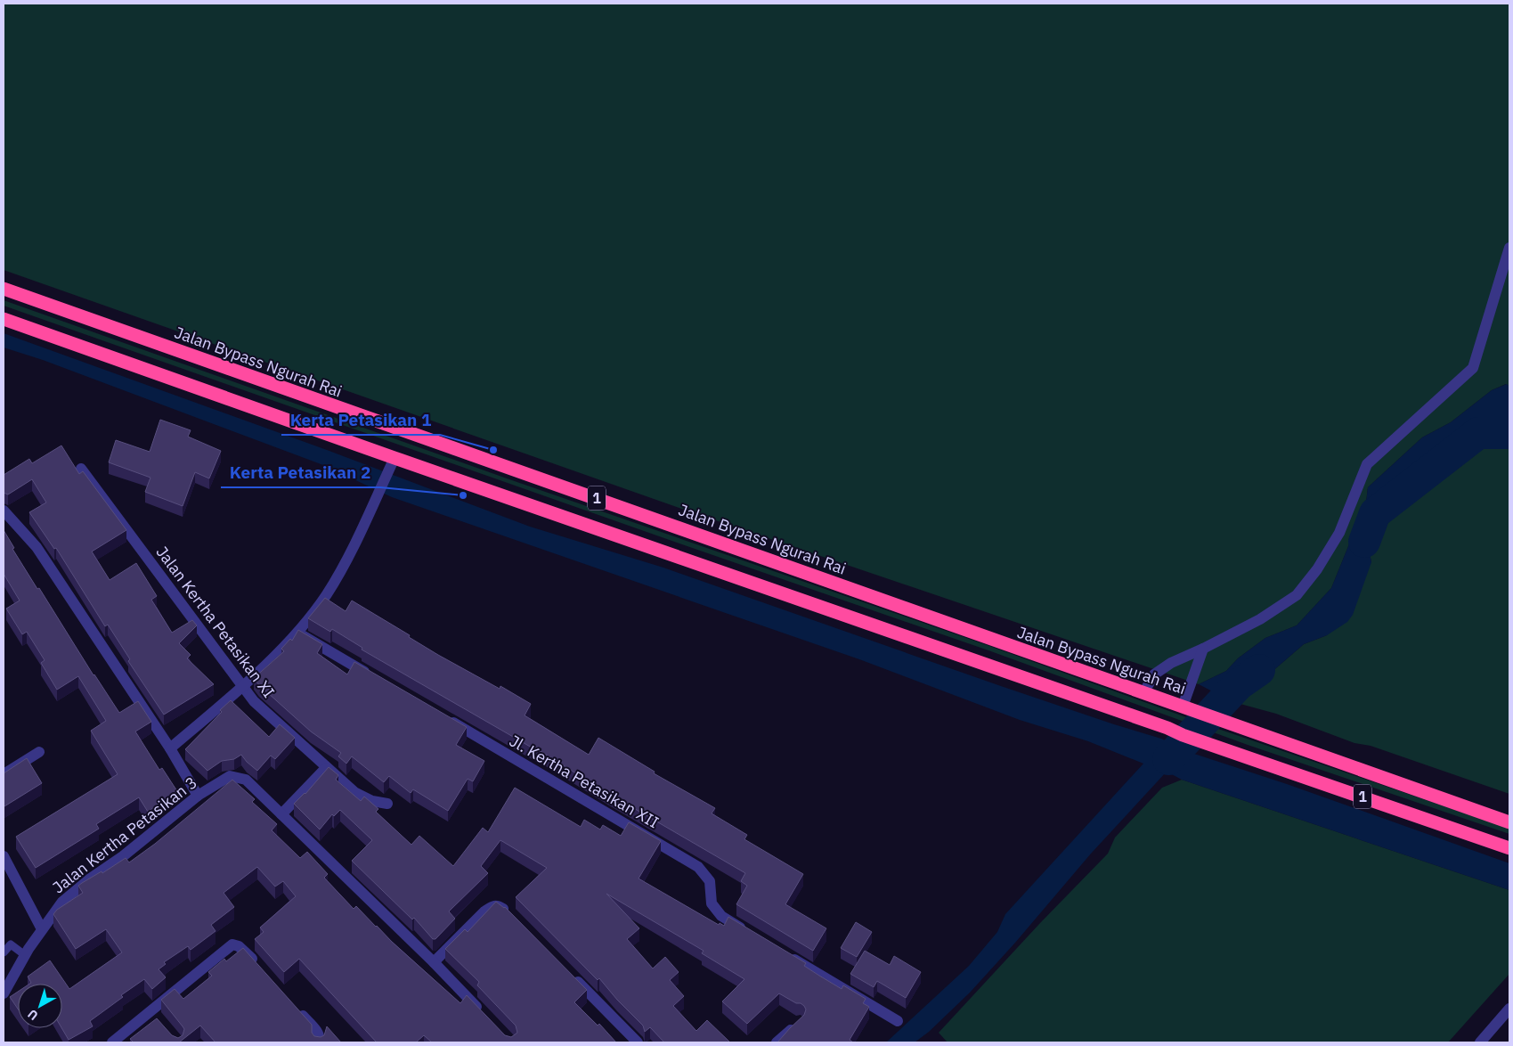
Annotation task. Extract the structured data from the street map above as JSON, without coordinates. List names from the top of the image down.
{
  "streets": {
    "highway": ["Jalan Bypass Ngurah Rai", "1"],
    "street": ["Jalan Kertha Petasikan XI", "Jl. Kertha Petasikan XII", "Jalan Kertha Petasikan 3"]
  },
  "places": ["Kerta Petasikan 1", "Kerta Petasikan 2"],
  "north": "bottom left"
}
